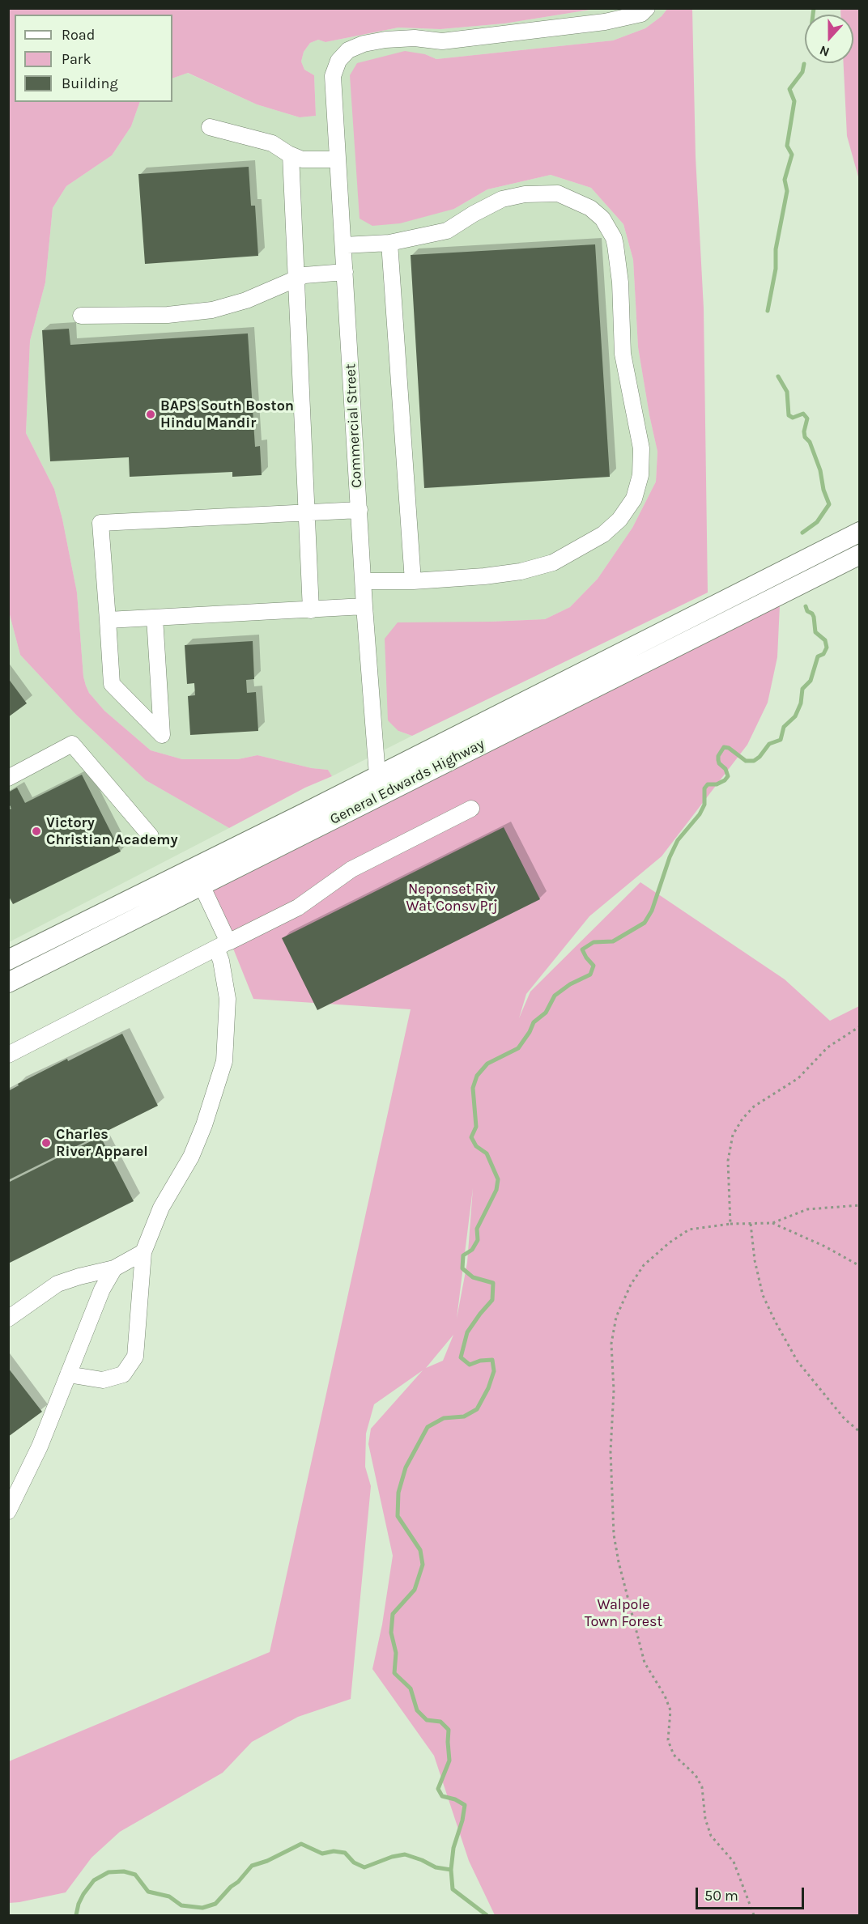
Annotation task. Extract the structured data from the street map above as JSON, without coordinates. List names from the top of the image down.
{
  "streets": {
    "main road": ["General Edwards Highway"],
    "street": ["Commercial Street"]
  },
  "crossings": [
    ["Commercial Street", "General Edwards Highway"]
  ],
  "parks": ["Neponset Riv Wat Consv Prj", "Walpole Town Forest"],
  "places": ["BAPS South Boston Hindu Mandir", "Victory Christian Academy", "Charles River Apparel"],
  "legend": ["Road", "Park", "Building"],
  "scale_bar": "50 m",
  "north": "bottom"
}
